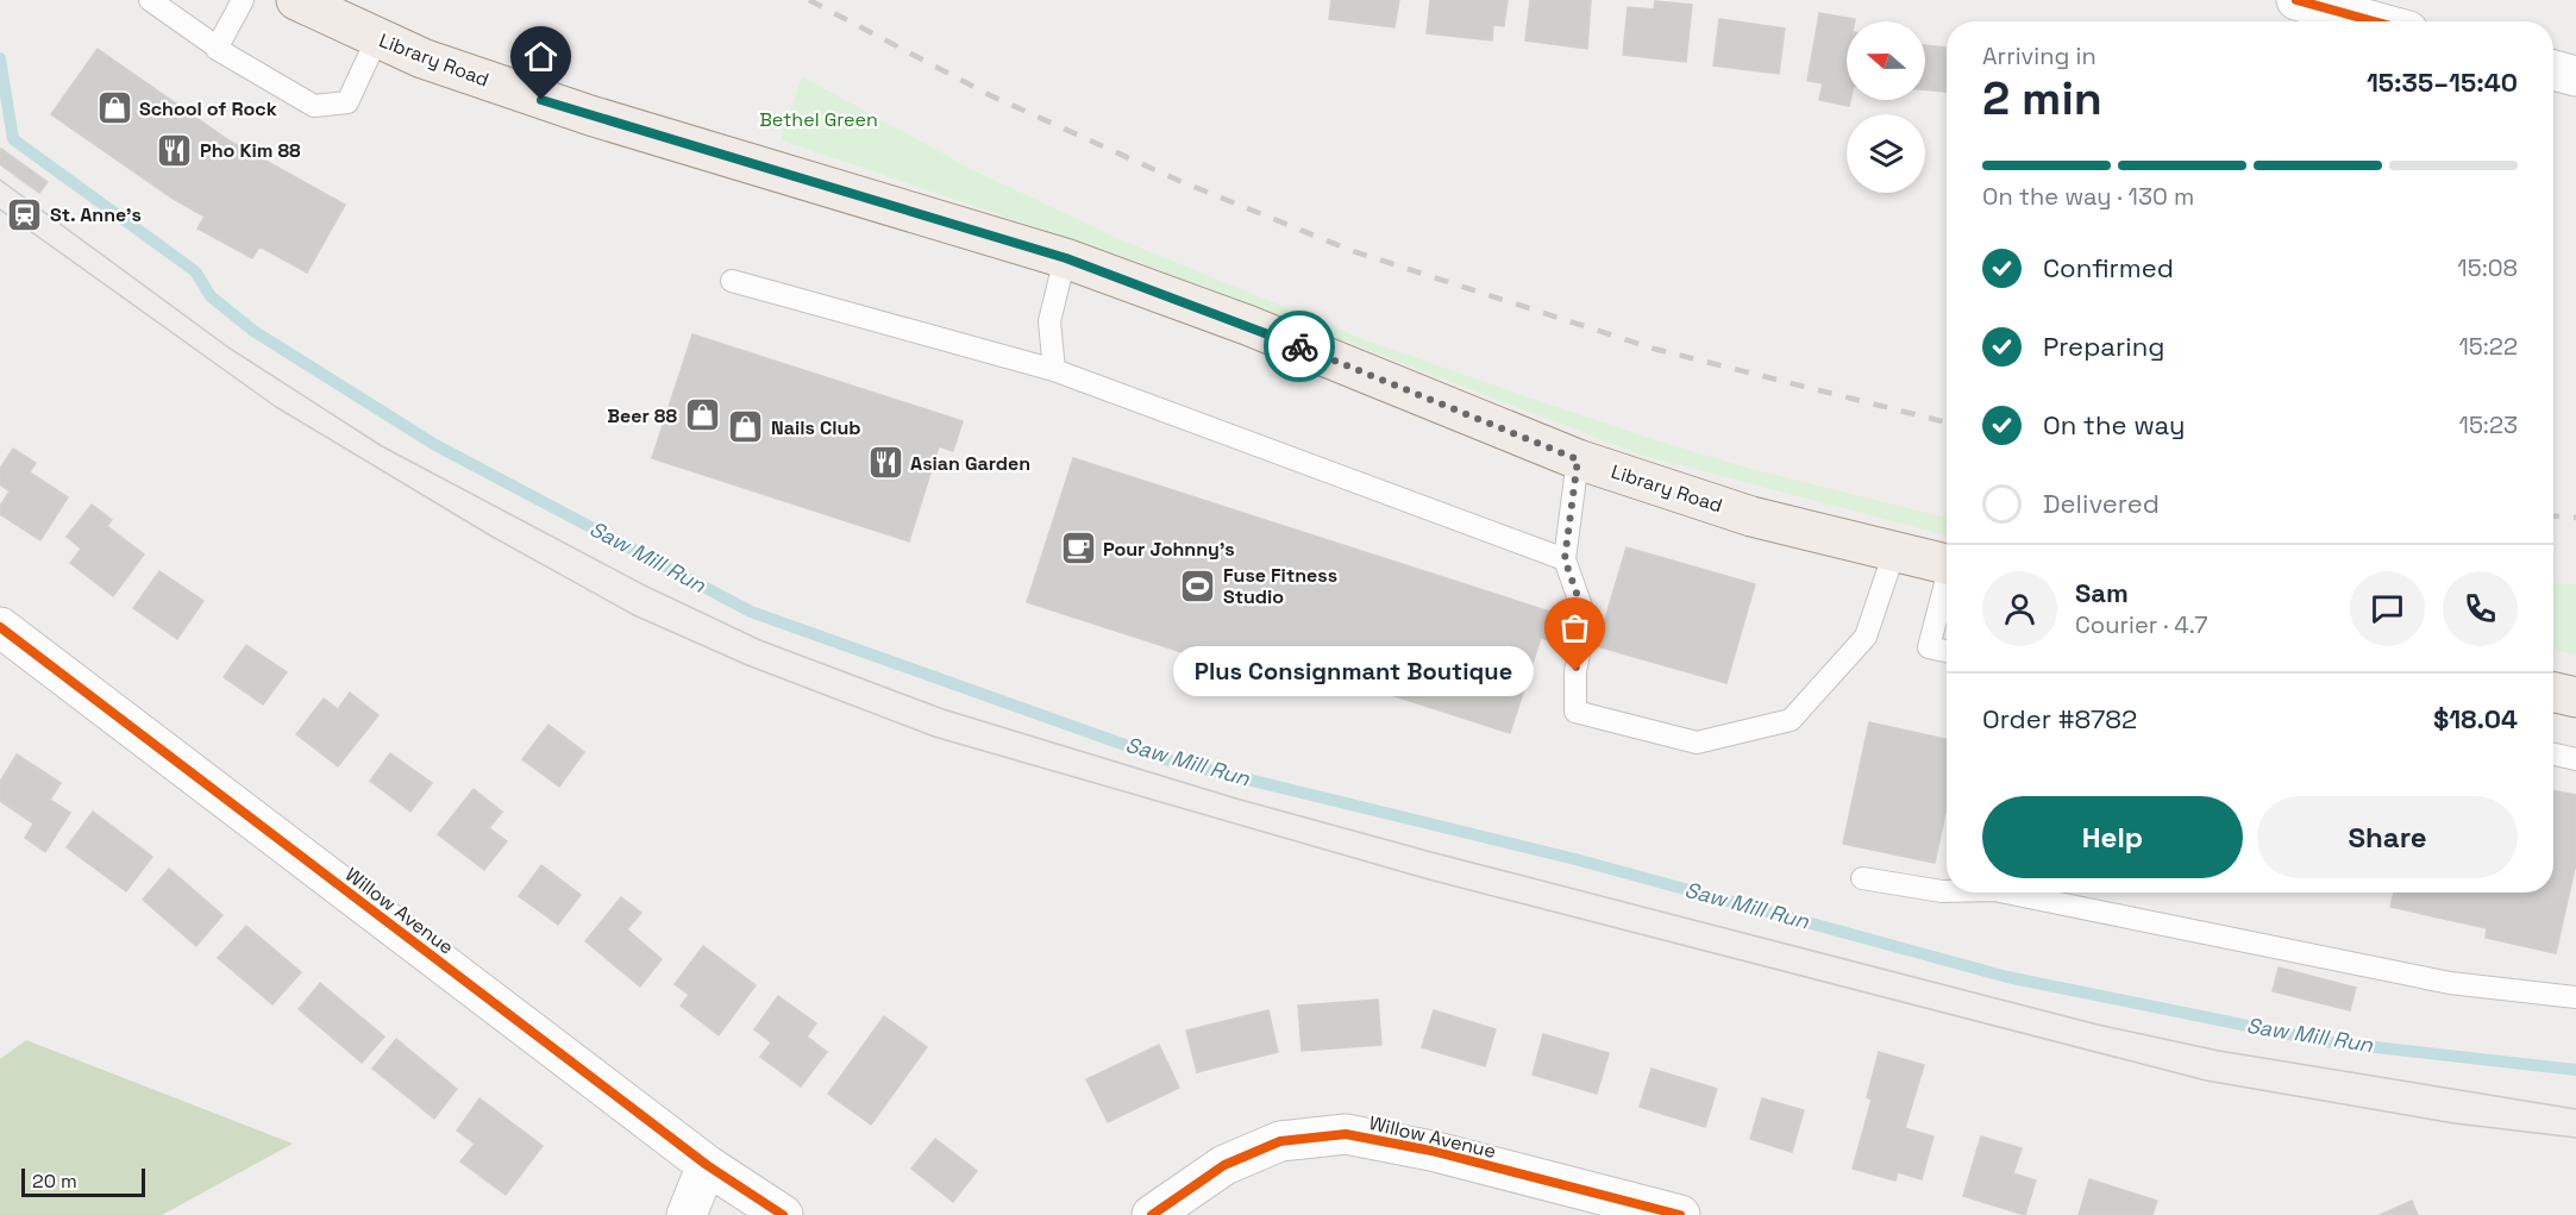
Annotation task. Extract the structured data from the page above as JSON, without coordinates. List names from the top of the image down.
{
  "streets": {
    "main road": ["Library Road"],
    "street": ["Willow Avenue"]
  },
  "water": ["Saw Mill Run"],
  "parks": ["Bethel Green"],
  "places": {
    "shop": ["School of Rock", "Beer 88", "Nails Club"],
    "restaurant": ["Pho Kim 88", "Asian Garden"],
    "station": ["St. Anne's"],
    "cafe": ["Pour Johnny's"],
    "sports": ["Fuse Fitness Studio"],
    "other": ["Plus Consignmant Boutique"]
  },
  "scale_bar": "20 m",
  "north": "left",
  "page": {
    "heading": ["2 min", "Arriving in", "15:35–15:40"],
    "panel": [
      "Sam",
      "Courier · 4.7",
      "Order #8782",
      "$18.04"
    ],
    "bar": "On the way · 130 m",
    "list": [
      ["Confirmed", "15:08"],
      ["Preparing", "15:22"],
      ["On the way", "15:23"],
      "Delivered"
    ],
    "bubble": "Plus Consignmant Boutique",
    "buttons": ["Help", "Share"],
    "scale": "20 m"
  }
}
